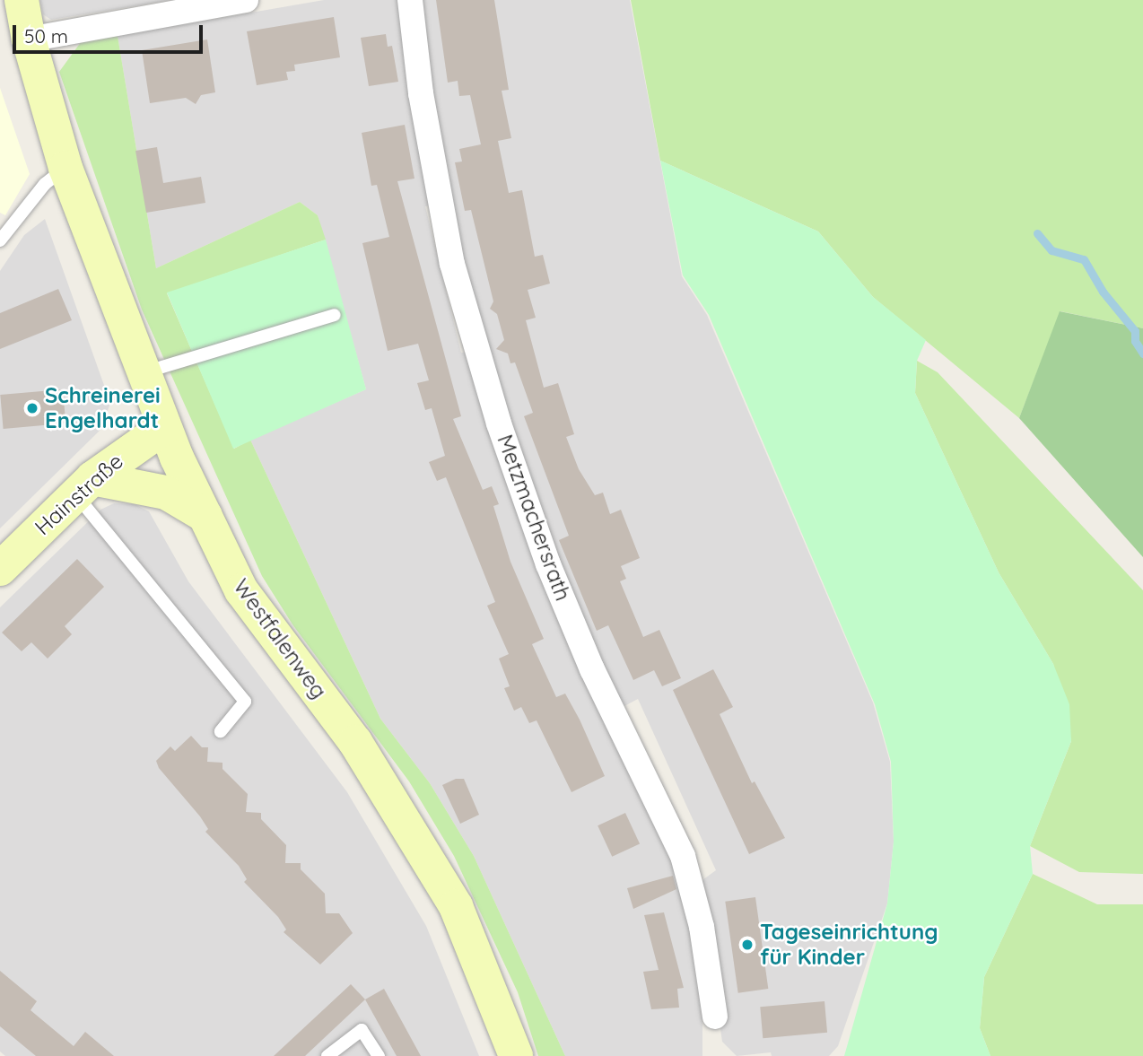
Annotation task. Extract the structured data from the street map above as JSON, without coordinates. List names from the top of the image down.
{
  "streets": {
    "street": ["Hainstraße", "Metzmachersrath", "Westfalenweg"]
  },
  "crossings": [
    ["Hainstraße", "Westfalenweg"]
  ],
  "places": ["Schreinerei Engelhardt", "Tageseinrichtung für Kinder"],
  "scale_bar": "50 m"
}
